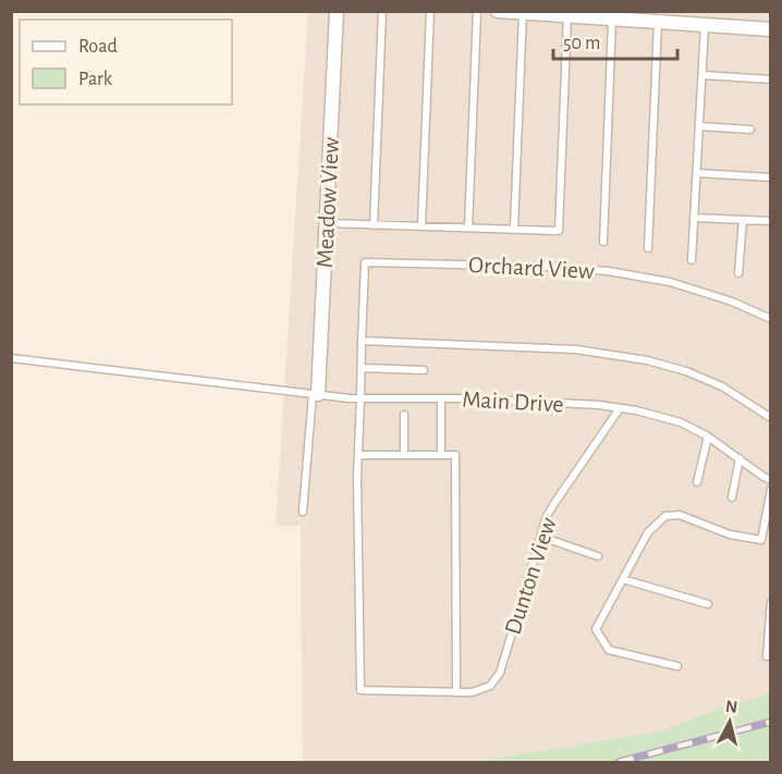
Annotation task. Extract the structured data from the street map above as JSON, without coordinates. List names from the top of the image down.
{
  "streets": {
    "street": ["Meadow View"],
    "lane": ["Orchard View", "Main Drive", "Dunton View"]
  },
  "crossings": [
    ["Meadow View", "Main Drive"],
    ["Orchard View", "Main Drive"],
    ["Orchard View", "Dunton View"],
    ["Main Drive", "Dunton View"]
  ],
  "legend": ["Road", "Park"],
  "scale_bar": "50 m",
  "north": "top"
}
